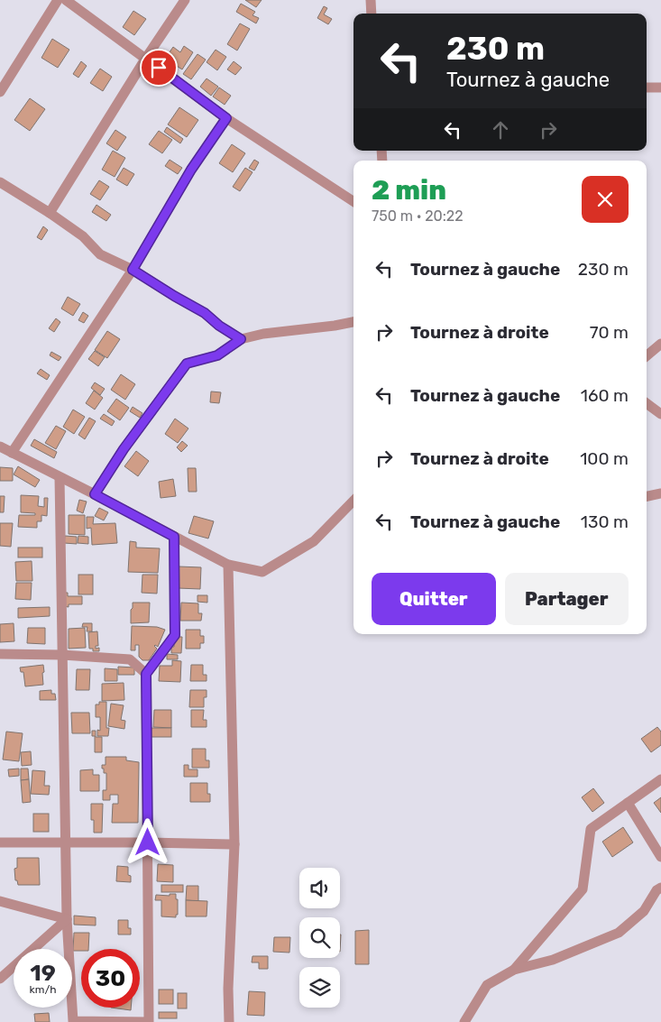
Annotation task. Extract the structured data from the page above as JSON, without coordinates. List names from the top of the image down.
{
  "page": {
    "turn": ["230 m", "Tournez à gauche"],
    "heading": ["2 min", "750 m · 20:22"],
    "list": [
      {
        "name": "Tournez à gauche",
        "value": "230 m"
      },
      {
        "name": "Tournez à droite",
        "value": "70 m"
      },
      {
        "name": "Tournez à gauche",
        "value": "160 m"
      },
      {
        "name": "Tournez à droite",
        "value": "100 m"
      },
      {
        "name": "Tournez à gauche",
        "value": "130 m"
      }
    ],
    "buttons": ["Quitter", "Partager"],
    "speed": "19 km/h",
    "limit": "30"
  }
}
